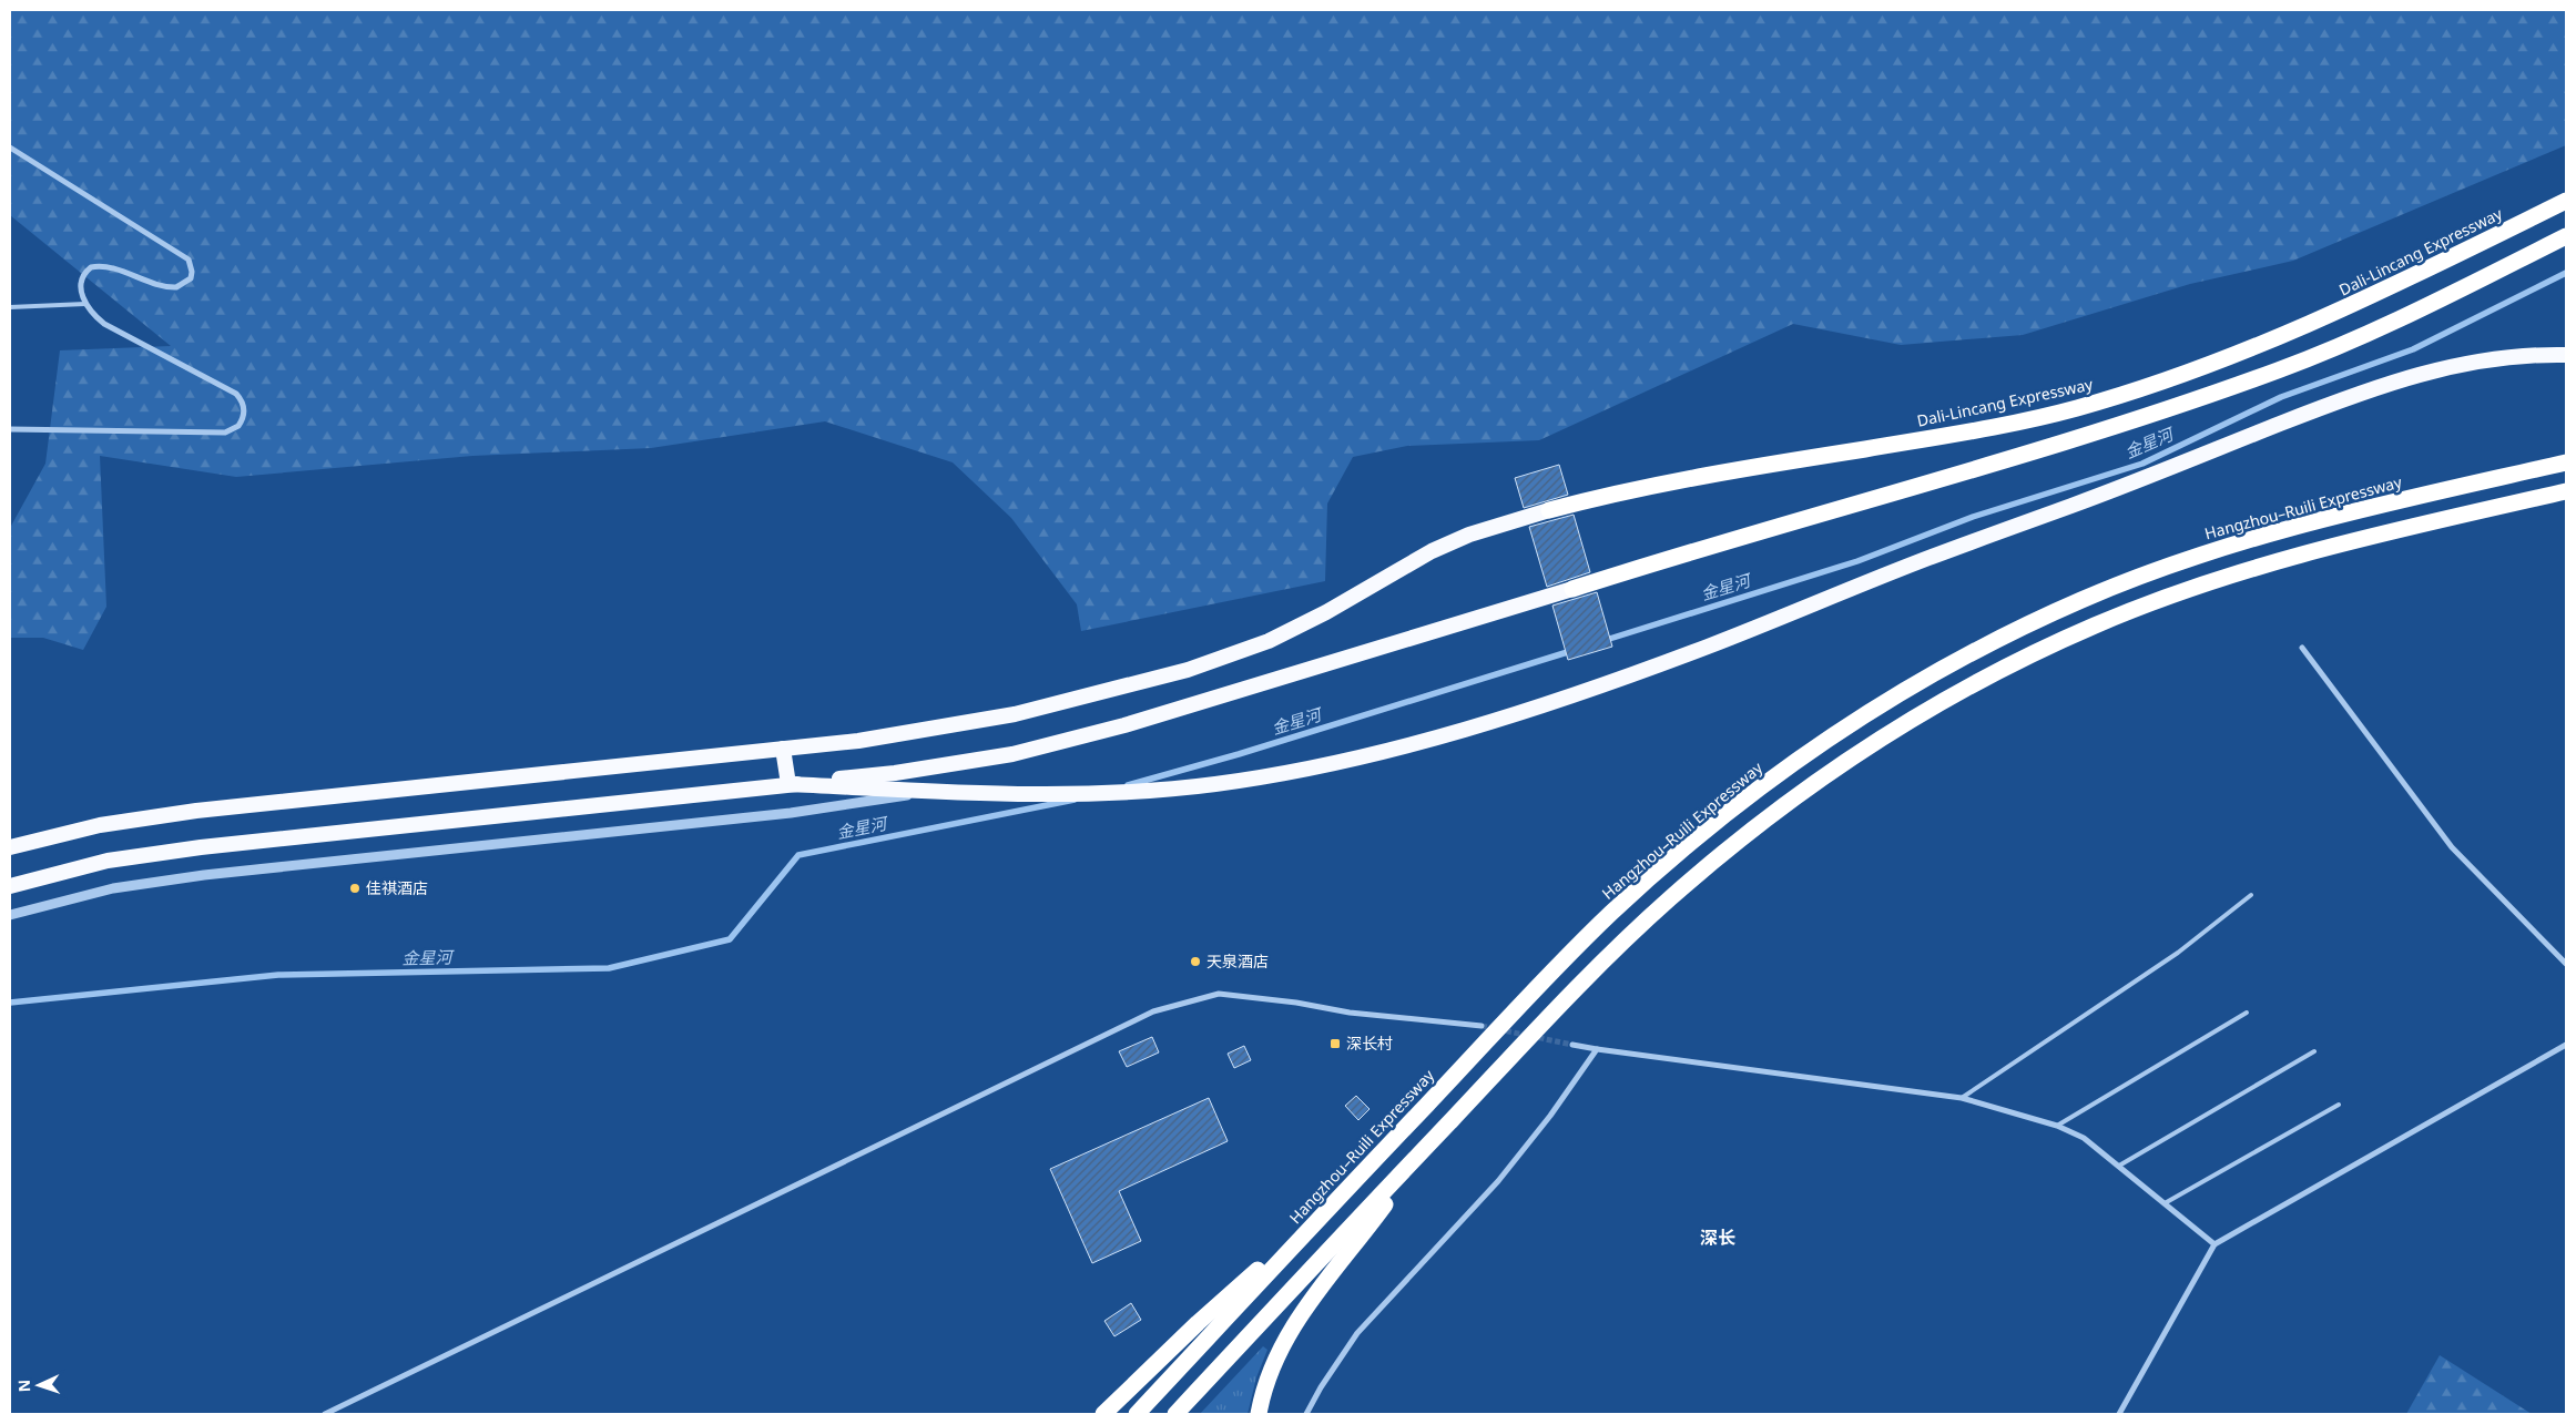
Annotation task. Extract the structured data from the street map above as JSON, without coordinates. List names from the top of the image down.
{
  "streets": {
    "highway": ["Dali-Lincang Expressway", "Hangzhou–Ruili Expressway"]
  },
  "districts": ["深长"],
  "water": ["金星河"],
  "places": {
    "other": ["佳祺酒店", "天泉酒店"],
    "transit": ["深长村"]
  },
  "north": "left"
}
